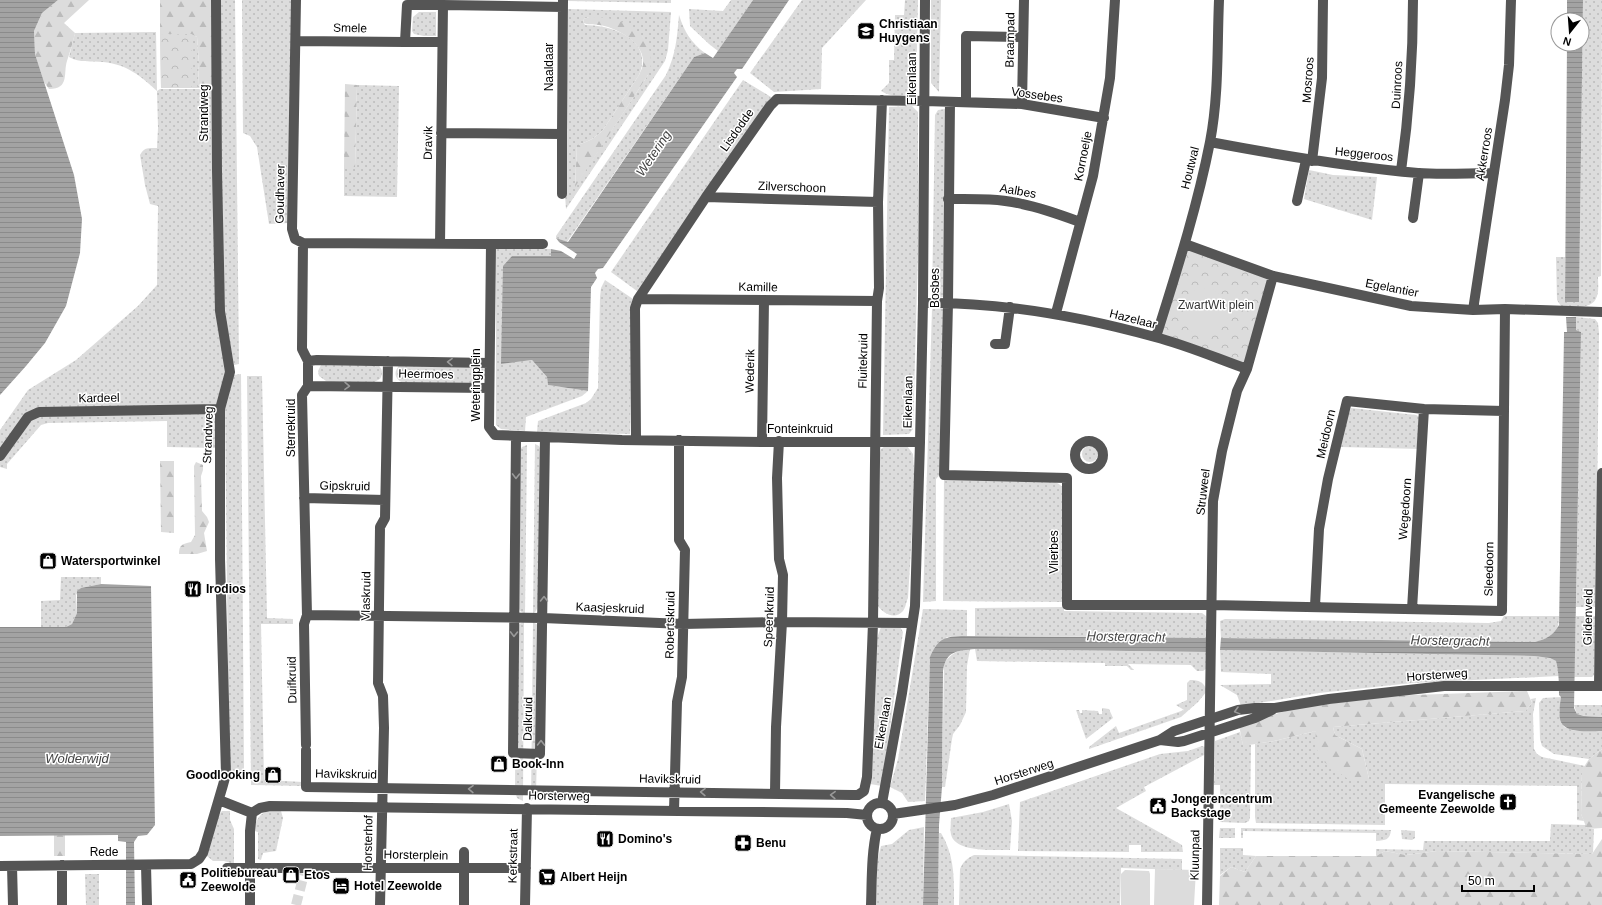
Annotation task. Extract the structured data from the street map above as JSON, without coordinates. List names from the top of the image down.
{
  "streets": {
    "street": [
      "Smele",
      "Braampad",
      "Naaldaar",
      "Eikenlaan",
      "Mosroos",
      "Duinroos",
      "Vossebes",
      "Strandweg",
      "Lisdodde",
      "Dravik",
      "Heggeroos",
      "Akkerroos",
      "Kornoelje",
      "Houtwal",
      "Zilverschoon",
      "Aalbes",
      "Goudhaver",
      "Kamille",
      "Bosbes",
      "Egelantier",
      "Hazelaar",
      "Fluitekruid",
      "Wederik",
      "Heermoes",
      "Weteringplein",
      "Kardeel",
      "Sterrekruid",
      "Fonteinkruid",
      "Meidoorn",
      "Gipskruid",
      "Struweel",
      "Wegedoorn",
      "Vlierbes",
      "Sleedoorn",
      "Vlaskruid",
      "Kaasjeskruid",
      "Speenkruid",
      "Gildenveld",
      "Robertskruid",
      "Horsterweg",
      "Duifkruid",
      "Dalkruid",
      "Havikskruid",
      "Horsterhof",
      "Rede",
      "Horsterplein",
      "Kluunpad",
      "Kerkstraat"
    ]
  },
  "crossings": [
    ["Smele", "Dravik"],
    ["Smele", "Goudhaver"],
    ["Braampad", "Vossebes"],
    ["Eikenlaan", "Vossebes"],
    ["Eikenlaan", "Lisdodde"],
    ["Eikenlaan", "Hazelaar"],
    ["Eikenlaan", "Fonteinkruid"],
    ["Eikenlaan", "Kaasjeskruid"],
    ["Eikenlaan", "Horsterweg"],
    ["Mosroos", "Heggeroos"],
    ["Duinroos", "Heggeroos"],
    ["Vossebes", "Lisdodde"],
    ["Vossebes", "Kornoelje"],
    ["Vossebes", "Bosbes"],
    ["Strandweg", "Kardeel"],
    ["Strandweg", "Rede"],
    ["Lisdodde", "Zilverschoon"],
    ["Lisdodde", "Kamille"],
    ["Lisdodde", "Fluitekruid"],
    ["Heggeroos", "Akkerroos"],
    ["Heggeroos", "Houtwal"],
    ["Akkerroos", "Egelantier"],
    ["Kornoelje", "Aalbes"],
    ["Kornoelje", "Hazelaar"],
    ["Houtwal", "Egelantier"],
    ["Houtwal", "Hazelaar"],
    ["Zilverschoon", "Fluitekruid"],
    ["Aalbes", "Bosbes"],
    ["Goudhaver", "Sterrekruid"],
    ["Kamille", "Fluitekruid"],
    ["Kamille", "Wederik"],
    ["Bosbes", "Hazelaar"],
    ["Bosbes", "Vlierbes"],
    ["Egelantier", "Struweel"],
    ["Egelantier", "Sleedoorn"],
    ["Hazelaar", "Struweel"],
    ["Fluitekruid", "Fonteinkruid"],
    ["Fluitekruid", "Kaasjeskruid"],
    ["Fluitekruid", "Havikskruid"],
    ["Wederik", "Fonteinkruid"],
    ["Heermoes", "Weteringplein"],
    ["Heermoes", "Sterrekruid"],
    ["Heermoes", "Vlaskruid"],
    ["Weteringplein", "Fonteinkruid"],
    ["Weteringplein", "Robertskruid"],
    ["Weteringplein", "Dalkruid"],
    ["Sterrekruid", "Gipskruid"],
    ["Sterrekruid", "Kaasjeskruid"],
    ["Sterrekruid", "Duifkruid"],
    ["Fonteinkruid", "Speenkruid"],
    ["Fonteinkruid", "Robertskruid"],
    ["Meidoorn", "Wegedoorn"],
    ["Meidoorn", "Sleedoorn"],
    ["Gipskruid", "Vlaskruid"],
    ["Struweel", "Vlierbes"],
    ["Struweel", "Sleedoorn"],
    ["Struweel", "Horsterweg"],
    ["Struweel", "Kluunpad"],
    ["Wegedoorn", "Sleedoorn"],
    ["Vlierbes", "Sleedoorn"],
    ["Vlaskruid", "Kaasjeskruid"],
    ["Vlaskruid", "Horsterweg"],
    ["Vlaskruid", "Havikskruid"],
    ["Vlaskruid", "Horsterhof"],
    ["Kaasjeskruid", "Speenkruid"],
    ["Kaasjeskruid", "Robertskruid"],
    ["Kaasjeskruid", "Duifkruid"],
    ["Kaasjeskruid", "Dalkruid"],
    ["Kaasjeskruid", "Havikskruid"],
    ["Speenkruid", "Havikskruid"],
    ["Gildenveld", "Horsterweg"],
    ["Robertskruid", "Horsterweg"],
    ["Robertskruid", "Havikskruid"],
    ["Horsterweg", "Horsterhof"],
    ["Horsterweg", "Kluunpad"],
    ["Horsterweg", "Kerkstraat"],
    ["Duifkruid", "Havikskruid"],
    ["Horsterhof", "Horsterplein"],
    ["Horsterplein", "Kerkstraat"]
  ],
  "water": ["Wetering", "Horstergracht", "Wolderwijd"],
  "parks": ["ZwartWit plein"],
  "places": {
    "school or university": ["Christiaan Huygens"],
    "shop": [
      "Watersportwinkel",
      "Book-Inn",
      "Goodlooking",
      "Etos"
    ],
    "restaurant": ["Irodios", "Domino's"],
    "church": ["Evangelische Gemeente Zeewolde"],
    "public building": ["Jongerencentrum Backstage", "Politiebureau Zeewolde"],
    "pharmacy": ["Benu"],
    "supermarket": ["Albert Heijn"],
    "hotel": ["Hotel Zeewolde"]
  },
  "scale_bar": "50 m",
  "north": "bottom"
}
